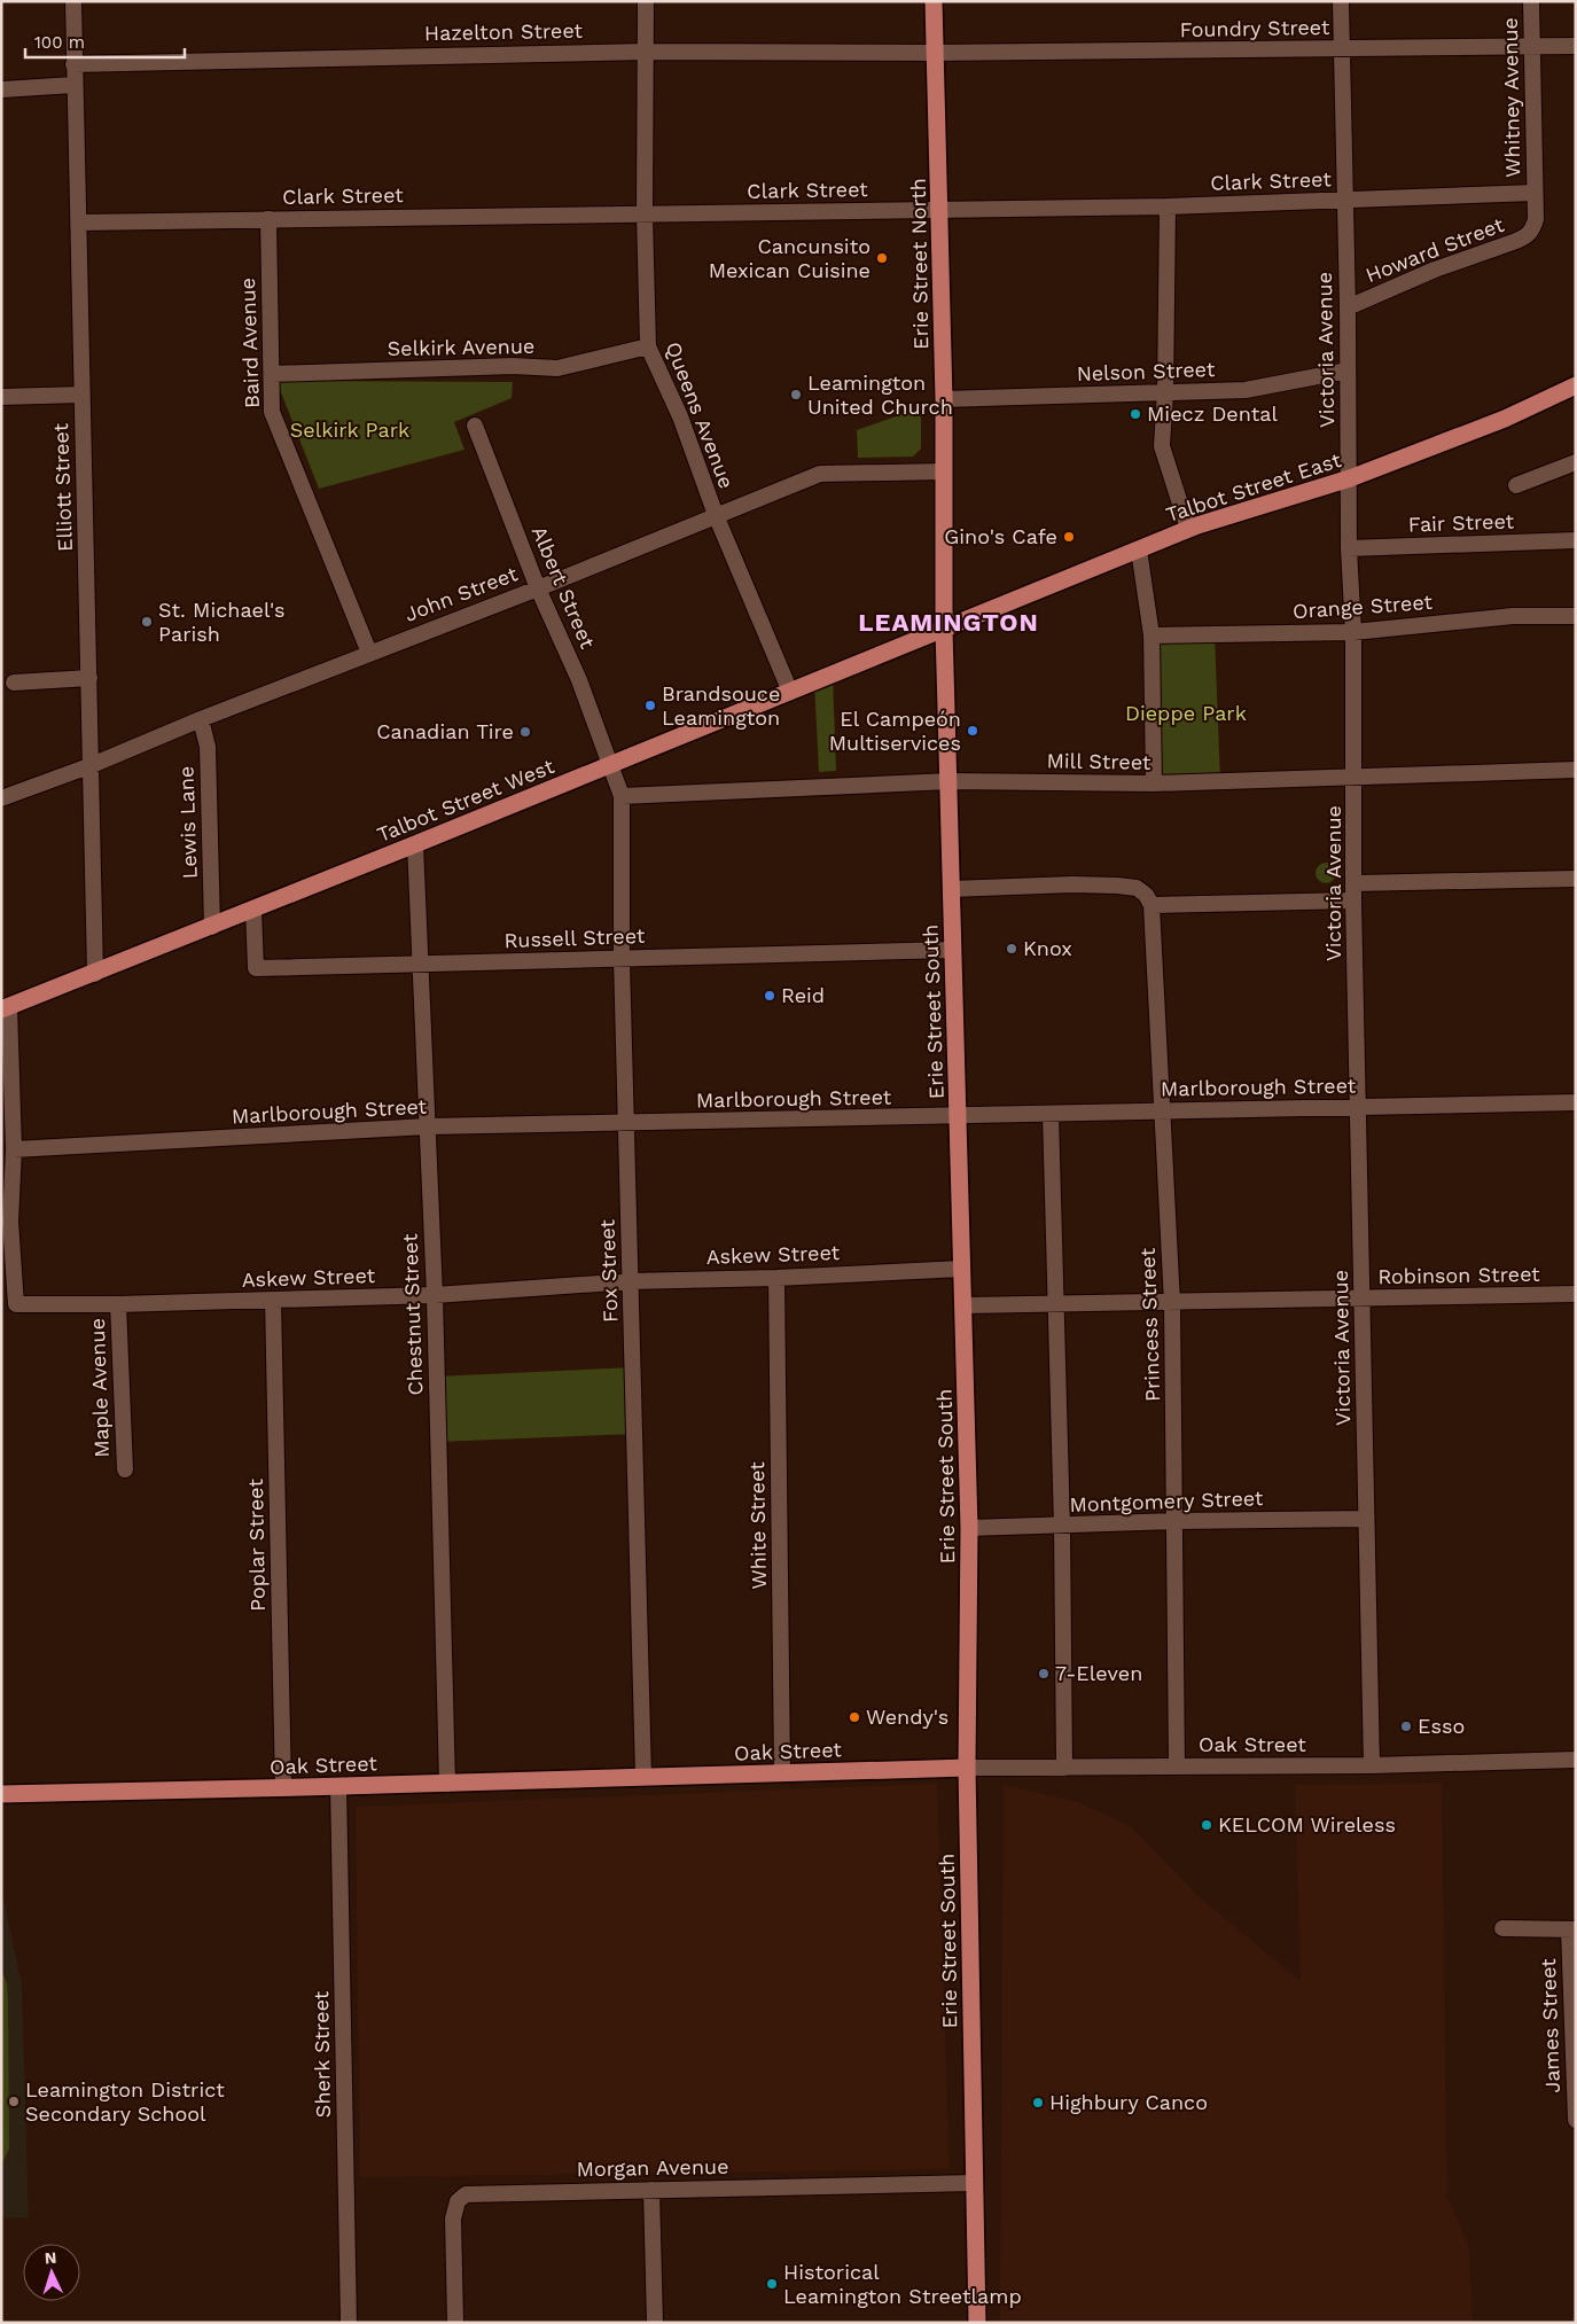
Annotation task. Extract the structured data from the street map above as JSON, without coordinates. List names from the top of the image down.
{
  "streets": {
    "main road": [
      "Erie Street North",
      "Talbot Street East",
      "Talbot Street West",
      "Erie Street South",
      "Oak Street"
    ],
    "street": [
      "Foundry Street",
      "Hazelton Street",
      "Whitney Avenue",
      "Clark Street",
      "Howard Street",
      "Baird Avenue",
      "Selkirk Avenue",
      "Victoria Avenue",
      "Nelson Street",
      "Queens Avenue",
      "Elliott Street",
      "Fair Street",
      "Albert Street",
      "John Street",
      "Orange Street",
      "Mill Street",
      "Lewis Lane",
      "Russell Street",
      "Marlborough Street",
      "Askew Street",
      "Fox Street",
      "Robinson Street",
      "Chestnut Street",
      "Princess Street",
      "Maple Avenue",
      "Montgomery Street",
      "White Street",
      "Poplar Street",
      "James Street",
      "Sherk Street",
      "Morgan Avenue"
    ]
  },
  "crossings": [
    ["Foundry Street", "Hazelton Street"],
    ["Foundry Street", "Whitney Avenue"],
    ["Foundry Street", "Erie Street North"],
    ["Foundry Street", "Victoria Avenue"],
    ["Hazelton Street", "Erie Street North"],
    ["Hazelton Street", "Queens Avenue"],
    ["Hazelton Street", "Elliott Street"],
    ["Whitney Avenue", "Clark Street"],
    ["Whitney Avenue", "Howard Street"],
    ["Clark Street", "Howard Street"],
    ["Clark Street", "Erie Street North"],
    ["Clark Street", "Baird Avenue"],
    ["Clark Street", "Victoria Avenue"],
    ["Clark Street", "Queens Avenue"],
    ["Clark Street", "Elliott Street"],
    ["Howard Street", "Victoria Avenue"],
    ["Erie Street North", "Nelson Street"],
    ["Erie Street North", "Talbot Street East"],
    ["Erie Street North", "John Street"],
    ["Erie Street North", "Talbot Street West"],
    ["Erie Street North", "Erie Street South"],
    ["Baird Avenue", "Selkirk Avenue"],
    ["Baird Avenue", "John Street"],
    ["Selkirk Avenue", "Queens Avenue"],
    ["Victoria Avenue", "Nelson Street"],
    ["Victoria Avenue", "Talbot Street East"],
    ["Victoria Avenue", "Fair Street"],
    ["Victoria Avenue", "Orange Street"],
    ["Victoria Avenue", "Mill Street"],
    ["Victoria Avenue", "Marlborough Street"],
    ["Victoria Avenue", "Robinson Street"],
    ["Victoria Avenue", "Montgomery Street"],
    ["Victoria Avenue", "Oak Street"],
    ["Queens Avenue", "John Street"],
    ["Queens Avenue", "Talbot Street West"],
    ["Elliott Street", "John Street"],
    ["Elliott Street", "Talbot Street West"],
    ["Talbot Street East", "Talbot Street West"],
    ["Talbot Street East", "Erie Street South"],
    ["Albert Street", "John Street"],
    ["Albert Street", "Talbot Street West"],
    ["Albert Street", "Fox Street"],
    ["John Street", "Lewis Lane"],
    ["Mill Street", "Erie Street South"],
    ["Mill Street", "Fox Street"],
    ["Talbot Street West", "Lewis Lane"],
    ["Talbot Street West", "Russell Street"],
    ["Talbot Street West", "Erie Street South"],
    ["Talbot Street West", "Fox Street"],
    ["Talbot Street West", "Chestnut Street"],
    ["Russell Street", "Erie Street South"],
    ["Russell Street", "Fox Street"],
    ["Russell Street", "Chestnut Street"],
    ["Erie Street South", "Marlborough Street"],
    ["Erie Street South", "Askew Street"],
    ["Erie Street South", "Robinson Street"],
    ["Erie Street South", "Montgomery Street"],
    ["Erie Street South", "Oak Street"],
    ["Erie Street South", "Morgan Avenue"],
    ["Marlborough Street", "Askew Street"],
    ["Marlborough Street", "Fox Street"],
    ["Marlborough Street", "Chestnut Street"],
    ["Marlborough Street", "Princess Street"],
    ["Askew Street", "Fox Street"],
    ["Askew Street", "Chestnut Street"],
    ["Askew Street", "Maple Avenue"],
    ["Askew Street", "White Street"],
    ["Askew Street", "Poplar Street"],
    ["Fox Street", "Oak Street"],
    ["Robinson Street", "Princess Street"],
    ["Chestnut Street", "Oak Street"],
    ["Princess Street", "Montgomery Street"],
    ["Princess Street", "Oak Street"],
    ["White Street", "Oak Street"],
    ["Poplar Street", "Oak Street"],
    ["Oak Street", "Sherk Street"]
  ],
  "districts": ["LEAMINGTON"],
  "parks": ["Selkirk Park", "Dieppe Park"],
  "places": [
    "Cancunsito Mexican Cuisine",
    "Leamington United Church",
    "Miecz Dental",
    "Gino's Cafe",
    "St. Michael's Parish",
    "Brandsouce Leamington",
    "El Campeón Multiservices",
    "Canadian Tire",
    "Knox",
    "Reid",
    "7-Eleven",
    "Wendy's",
    "Esso",
    "KELCOM Wireless",
    "Leamington District Secondary School",
    "Highbury Canco",
    "Historical Leamington Streetlamp"
  ],
  "scale_bar": "100 m",
  "north": "top"
}
